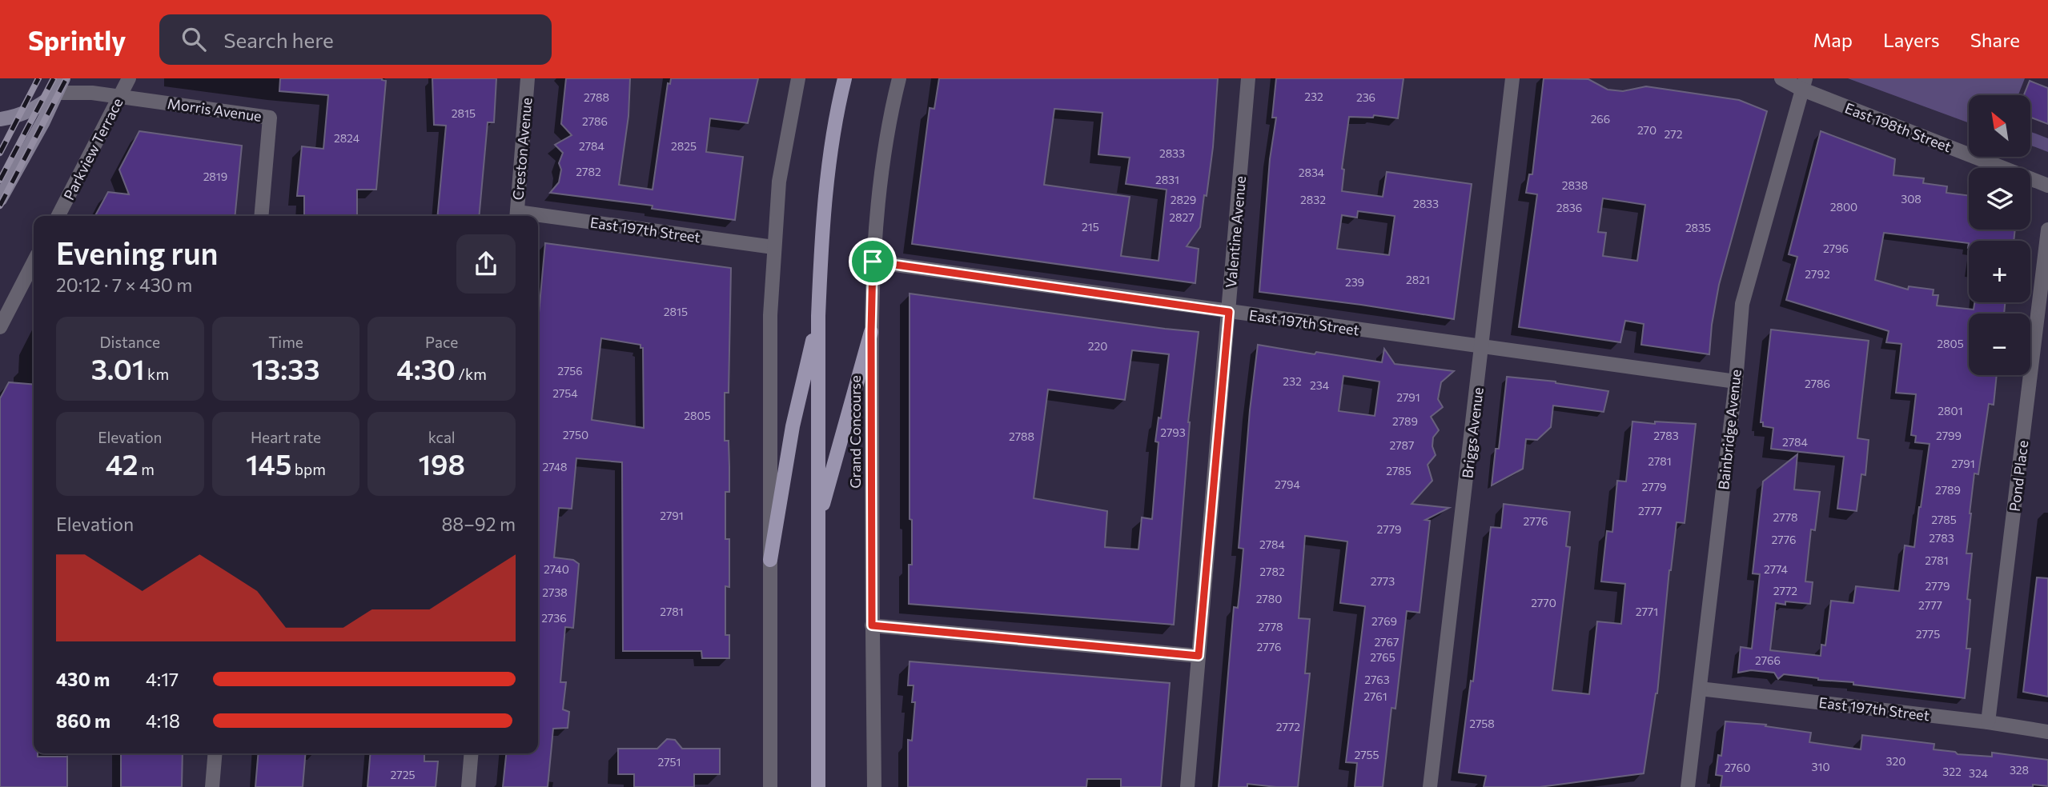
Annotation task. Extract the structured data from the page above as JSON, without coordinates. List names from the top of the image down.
{
  "streets": {
    "street": [
      "Morris Avenue",
      "East 198th Street",
      "Parkview Terrace",
      "Creston Avenue",
      "East 197th Street",
      "Valentine Avenue",
      "Bainbridge Avenue",
      "Grand Concourse",
      "Briggs Avenue",
      "Pond Place"
    ]
  },
  "crossings": [
    ["Morris Avenue", "Parkview Terrace"],
    ["East 198th Street", "Bainbridge Avenue"],
    ["East 197th Street", "Valentine Avenue"],
    ["East 197th Street", "Bainbridge Avenue"],
    ["East 197th Street", "Grand Concourse"],
    ["East 197th Street", "Briggs Avenue"],
    ["East 197th Street", "Pond Place"]
  ],
  "house_numbers": [
    "232",
    "2788",
    "236",
    "2815",
    "266",
    "2786",
    "270",
    "272",
    "2824",
    "2784",
    "2825",
    "2833",
    "2782",
    "2834",
    "2819",
    "2831",
    "2838",
    "308",
    "2829",
    "2832",
    "2833",
    "2800",
    "2836",
    "2827",
    "215",
    "2835",
    "2796",
    "2792",
    "2821",
    "239",
    "2815",
    "2805",
    "220",
    "2756",
    "232",
    "2786",
    "234",
    "2754",
    "2791",
    "2801",
    "2805",
    "2789",
    "2793",
    "2750",
    "2783",
    "2799",
    "2788",
    "2784",
    "2787",
    "2781",
    "2791",
    "2748",
    "2785",
    "2794",
    "2779",
    "2789",
    "2777",
    "2791",
    "2778",
    "2785",
    "2776",
    "2779",
    "2783",
    "2776",
    "2784",
    "2781",
    "2740",
    "2774",
    "2782",
    "2773",
    "2779",
    "2772",
    "2738",
    "2780",
    "2770",
    "2777",
    "2781",
    "2771",
    "2736",
    "2769",
    "2778",
    "2775",
    "2767",
    "2776",
    "2765",
    "2766",
    "2763",
    "2761",
    "2758",
    "2772",
    "2755",
    "320",
    "2751",
    "310",
    "2760",
    "328",
    "322",
    "324",
    "2725"
  ],
  "north": "top left",
  "page": {
    "header": "Sprintly",
    "search": "Search here",
    "nav": ["Map", "Layers", "Share"],
    "map_buttons": ["+", "−"],
    "heading": ["Evening run", "20:12 · 7 × 430 m"],
    "stats": [
      ["Distance", "3.01 km"],
      ["Time", "13:33"],
      ["Pace", "4:30 /km"],
      ["Elevation", "42 m"],
      ["Heart rate", "145 bpm"],
      ["kcal", "198"]
    ],
    "chart": ["Elevation", "88–92 m"],
    "list": [
      {
        "name": "430 m",
        "note": "4:17"
      },
      {
        "name": "860 m",
        "note": "4:18"
      }
    ]
  }
}
